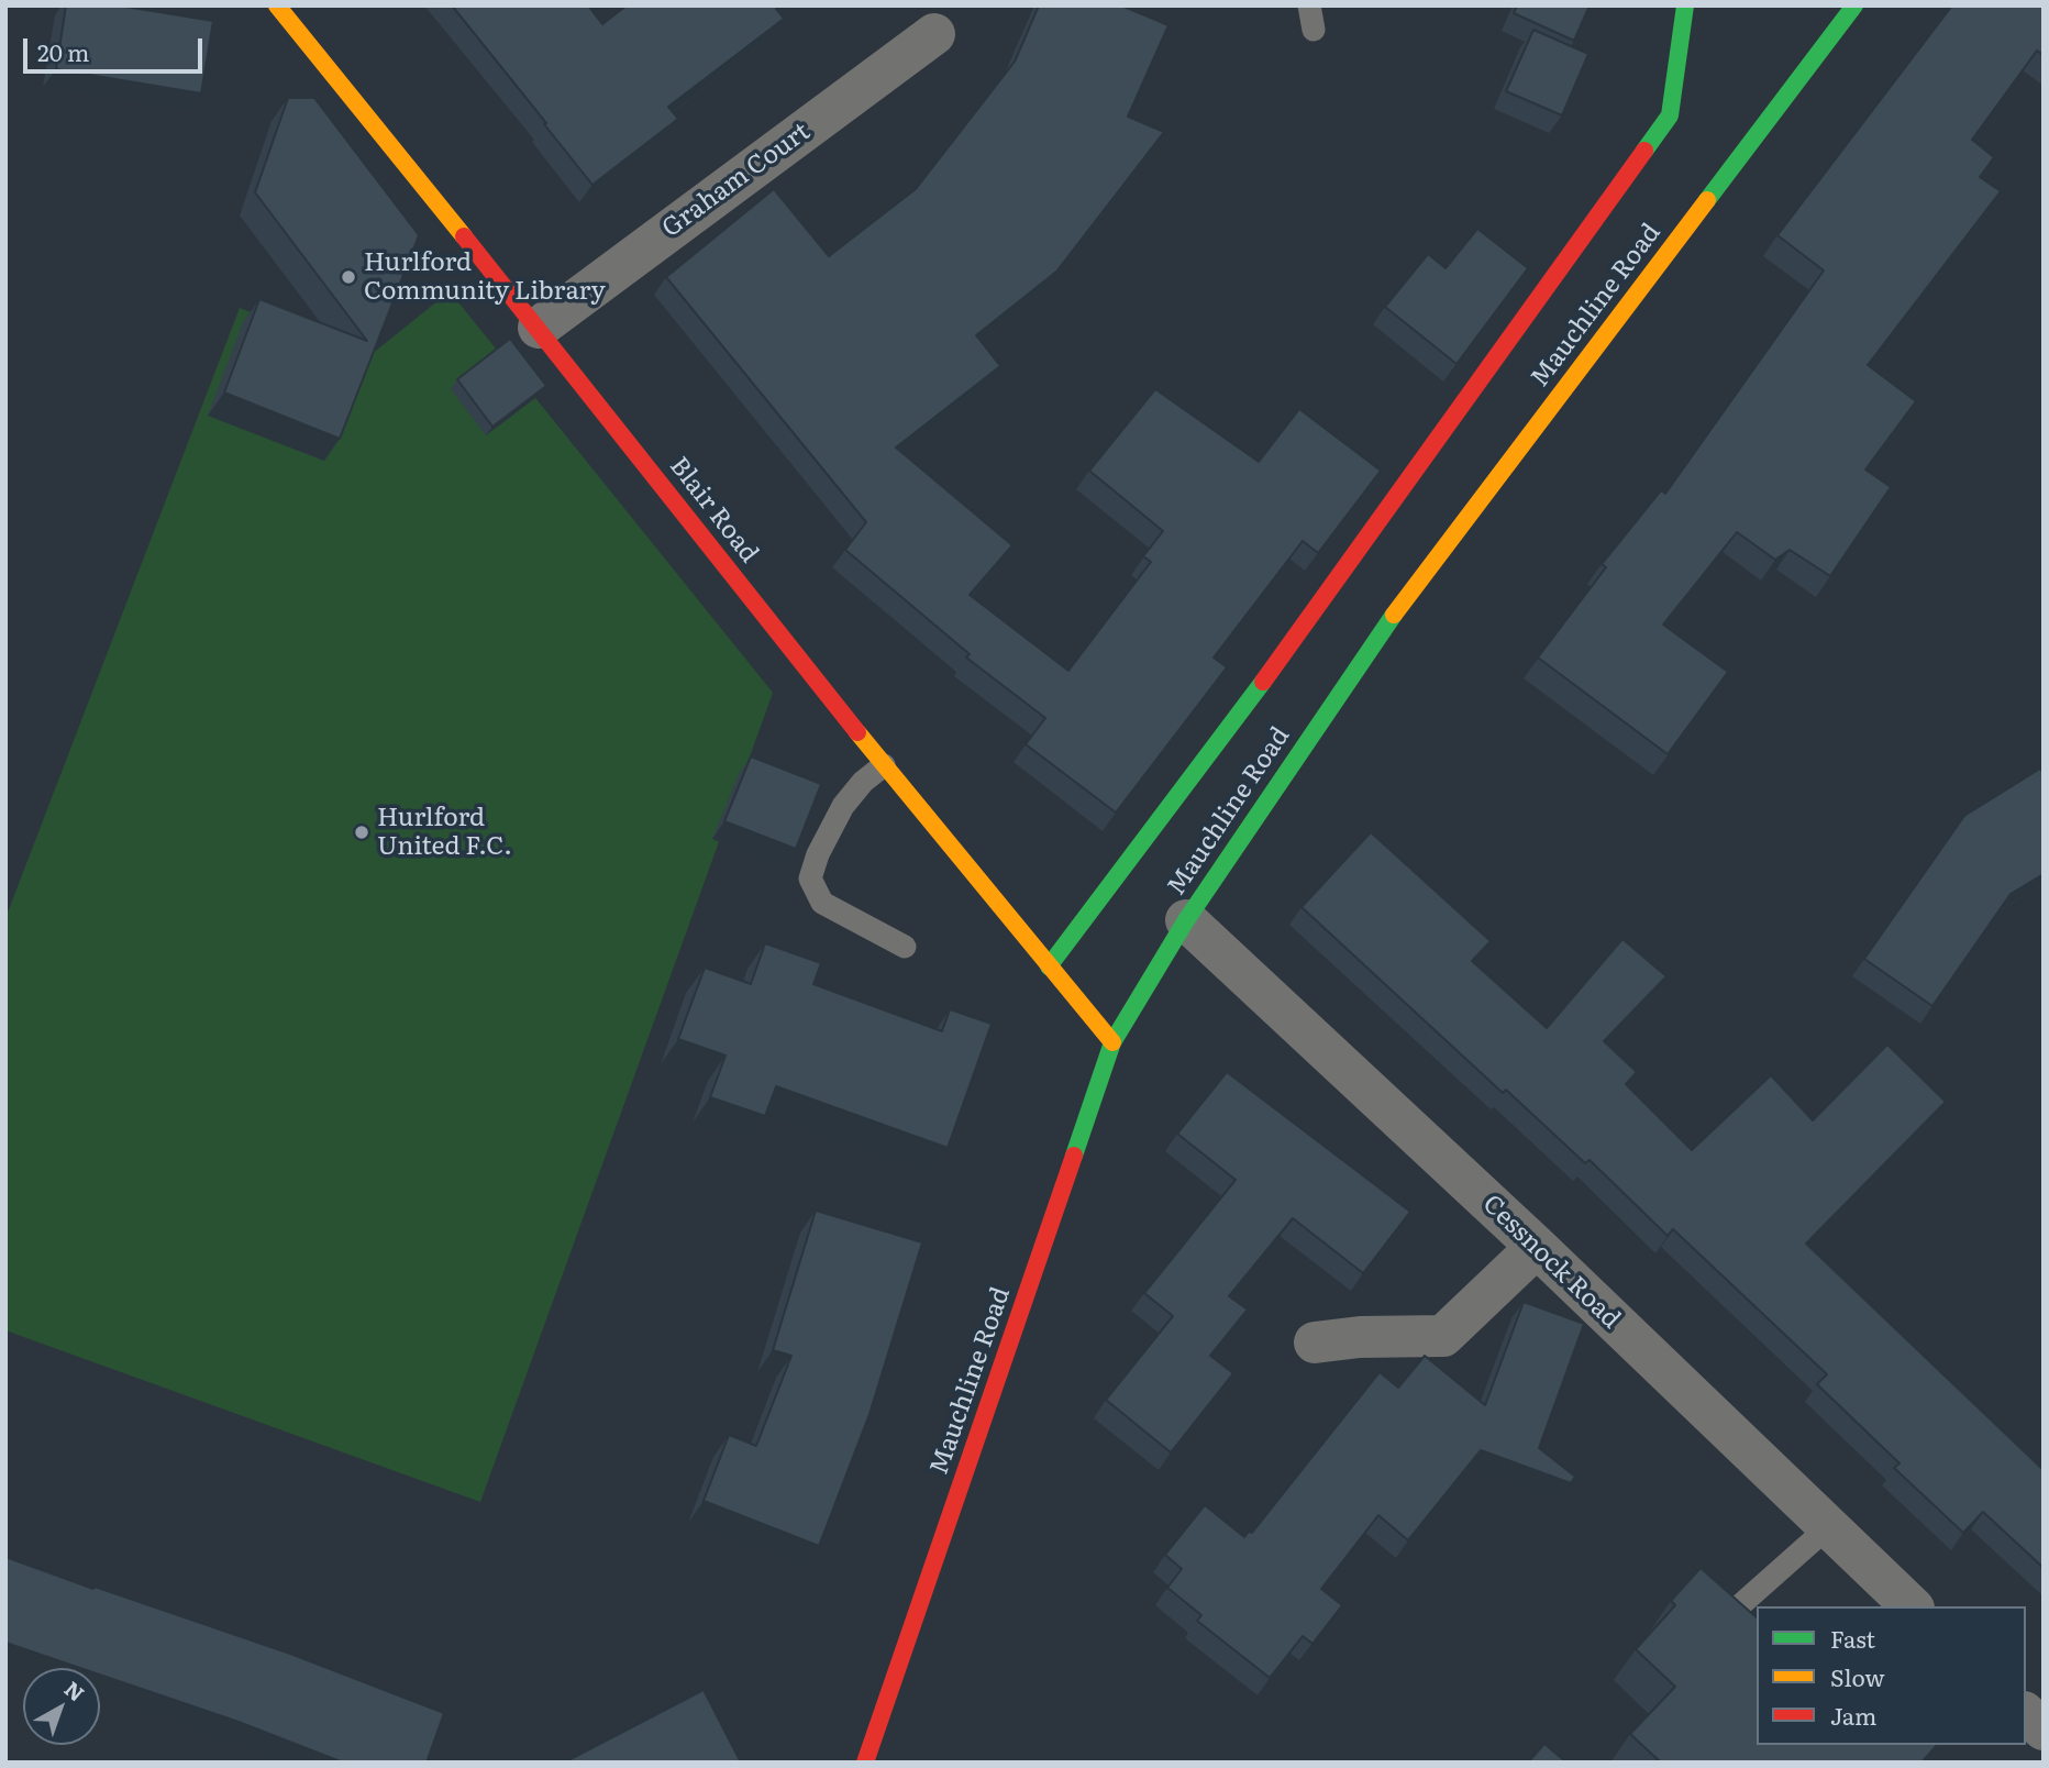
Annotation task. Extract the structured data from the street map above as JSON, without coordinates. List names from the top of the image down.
{
  "streets": {
    "street": [
      "Graham Court",
      "Mauchline Road",
      "Blair Road",
      "Cessnock Road"
    ]
  },
  "crossings": [
    ["Graham Court", "Blair Road"],
    ["Mauchline Road", "Blair Road"],
    ["Mauchline Road", "Cessnock Road"]
  ],
  "places": ["Hurlford Community Library", "Hurlford United F.C."],
  "legend": ["Fast", "Slow", "Jam"],
  "scale_bar": "20 m",
  "north": "top right"
}
